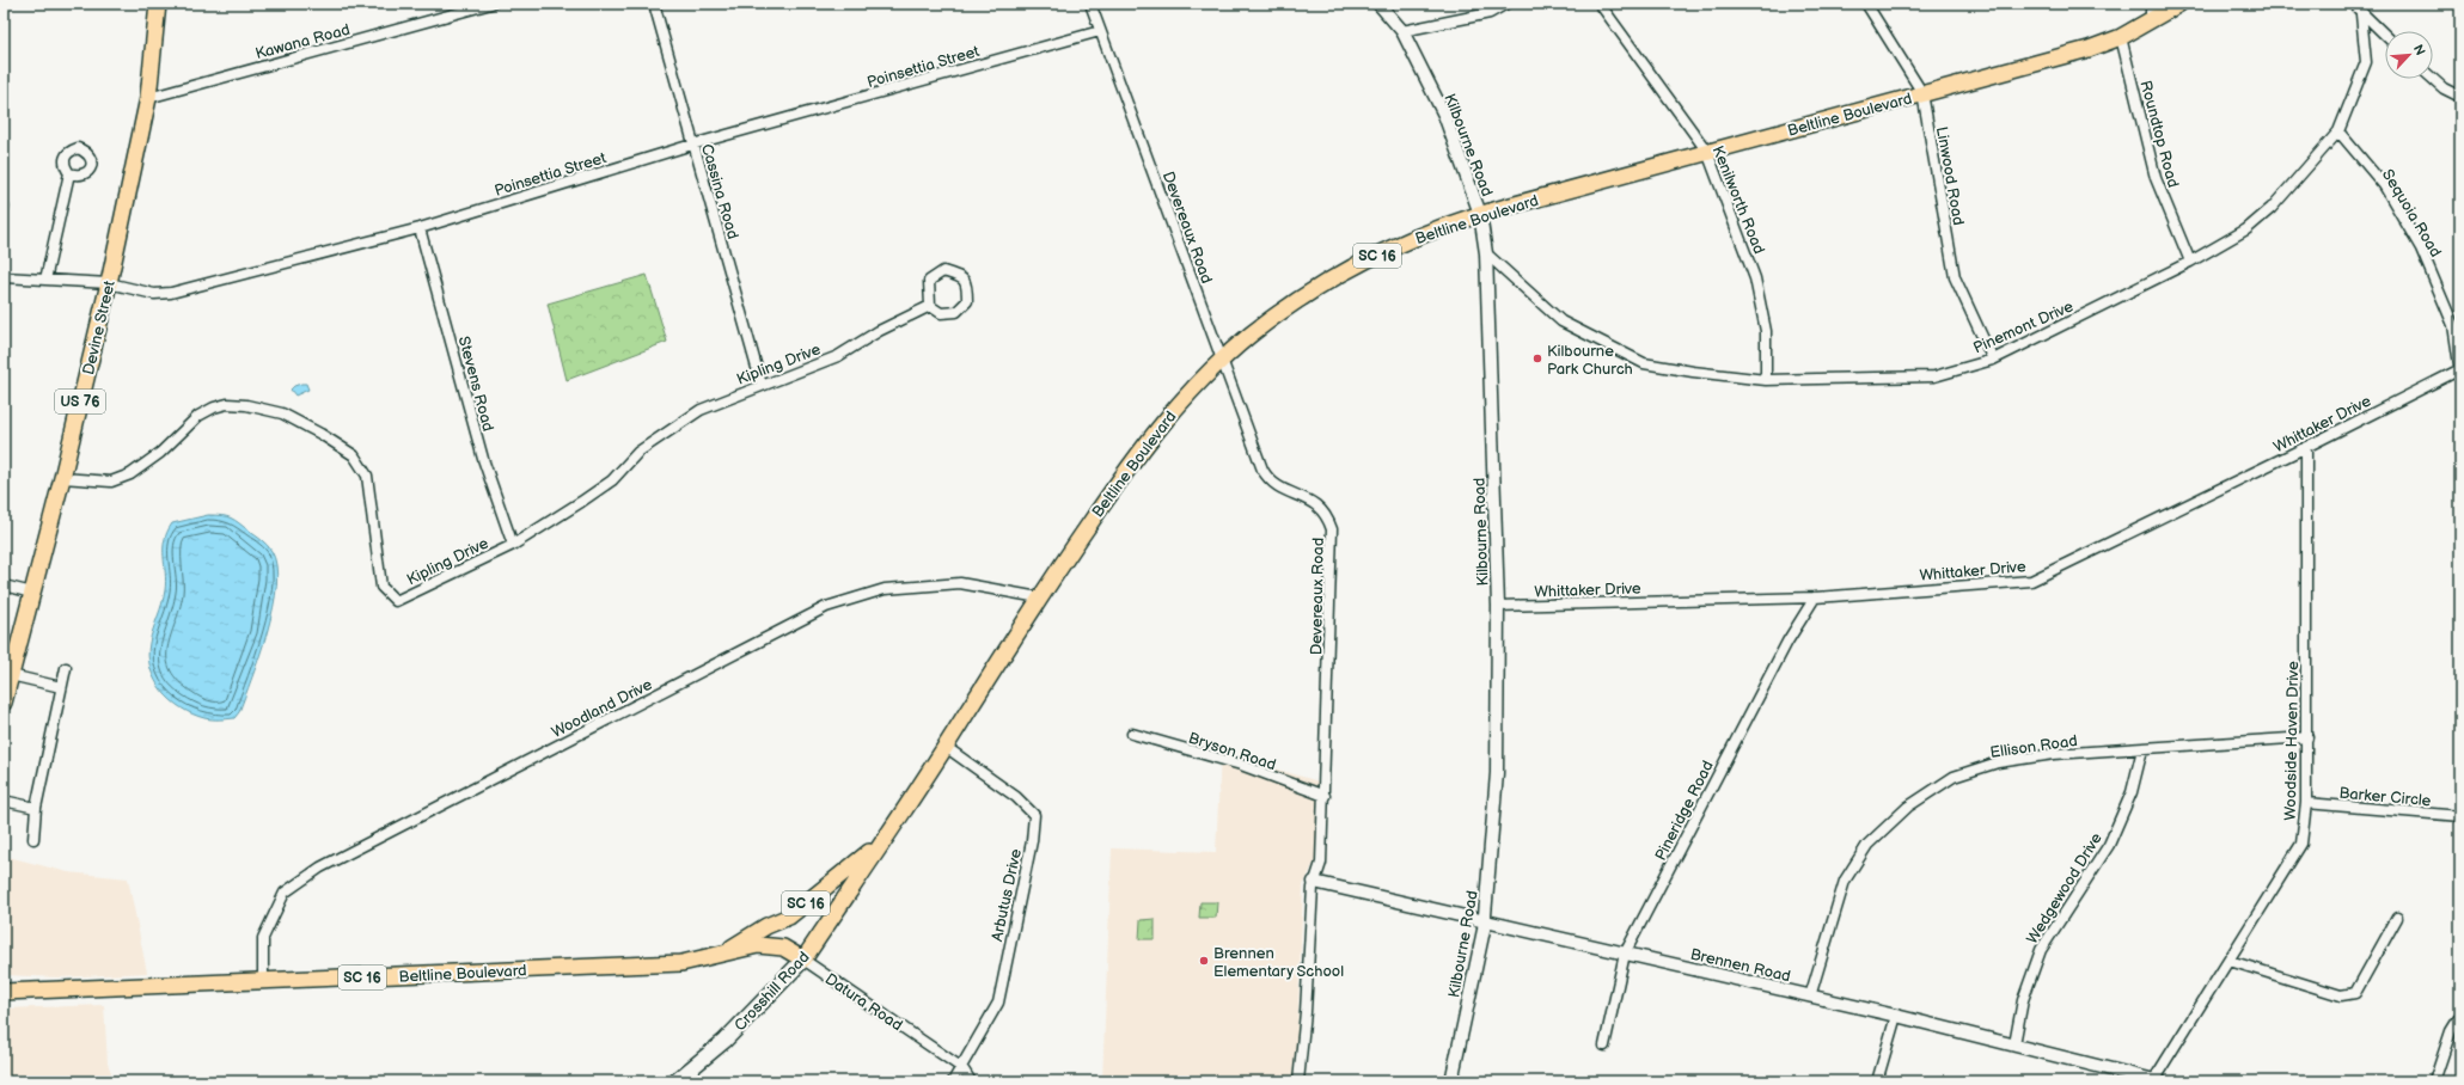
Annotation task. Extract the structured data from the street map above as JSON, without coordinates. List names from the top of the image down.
{
  "streets": {
    "main road": [
      "Beltline Boulevard",
      "SC 16",
      "Devine Street",
      "US 76",
      "Crosshill Road",
      "Datura Road"
    ],
    "street": [
      "Kawana Road",
      "Poinsettia Street",
      "Roundtop Road",
      "Kilbourne Road",
      "Linwood Road",
      "Cassina Road",
      "Kenilworth Road",
      "Sequoia Road",
      "Devereaux Road",
      "Pinemont Drive",
      "Kipling Drive",
      "Stevens Road",
      "Whittaker Drive",
      "Woodland Drive",
      "Woodside Haven Drive",
      "Ellison Road",
      "Bryson Road",
      "Barker Circle",
      "Pineridge Road",
      "Wedgewood Drive",
      "Arbutus Drive",
      "Brennen Road"
    ]
  },
  "crossings": [
    ["Kawana Road", "Devine Street"],
    ["Poinsettia Street", "Cassina Road"],
    ["Poinsettia Street", "Devereaux Road"],
    ["Poinsettia Street", "Devine Street"],
    ["Poinsettia Street", "Stevens Road"],
    ["Beltline Boulevard", "Roundtop Road"],
    ["Beltline Boulevard", "Kilbourne Road"],
    ["Beltline Boulevard", "Linwood Road"],
    ["Beltline Boulevard", "Kenilworth Road"],
    ["Beltline Boulevard", "Devereaux Road"],
    ["Beltline Boulevard", "SC 16"],
    ["Beltline Boulevard", "Woodland Drive"],
    ["Beltline Boulevard", "Arbutus Drive"],
    ["Beltline Boulevard", "Crosshill Road"],
    ["Beltline Boulevard", "Datura Road"],
    ["Roundtop Road", "Pinemont Drive"],
    ["Kilbourne Road", "Pinemont Drive"],
    ["Kilbourne Road", "Whittaker Drive"],
    ["Kilbourne Road", "Brennen Road"],
    ["Linwood Road", "Pinemont Drive"],
    ["Cassina Road", "Kipling Drive"],
    ["Kenilworth Road", "Pinemont Drive"],
    ["Sequoia Road", "Pinemont Drive"],
    ["Sequoia Road", "Whittaker Drive"],
    ["Devereaux Road", "Bryson Road"],
    ["Devereaux Road", "Brennen Road"],
    ["SC 16", "Crosshill Road"],
    ["SC 16", "Datura Road"],
    ["Devine Street", "Kipling Drive"],
    ["Kipling Drive", "Stevens Road"],
    ["Whittaker Drive", "Woodside Haven Drive"],
    ["Whittaker Drive", "Pineridge Road"],
    ["Woodside Haven Drive", "Ellison Road"],
    ["Woodside Haven Drive", "Barker Circle"],
    ["Woodside Haven Drive", "Brennen Road"],
    ["Ellison Road", "Wedgewood Drive"],
    ["Ellison Road", "Brennen Road"],
    ["Pineridge Road", "Brennen Road"],
    ["Wedgewood Drive", "Brennen Road"],
    ["Arbutus Drive", "Datura Road"],
    ["Crosshill Road", "Datura Road"]
  ],
  "places": ["Kilbourne Park Church", "Brennen Elementary School"],
  "north": "top right"
}
